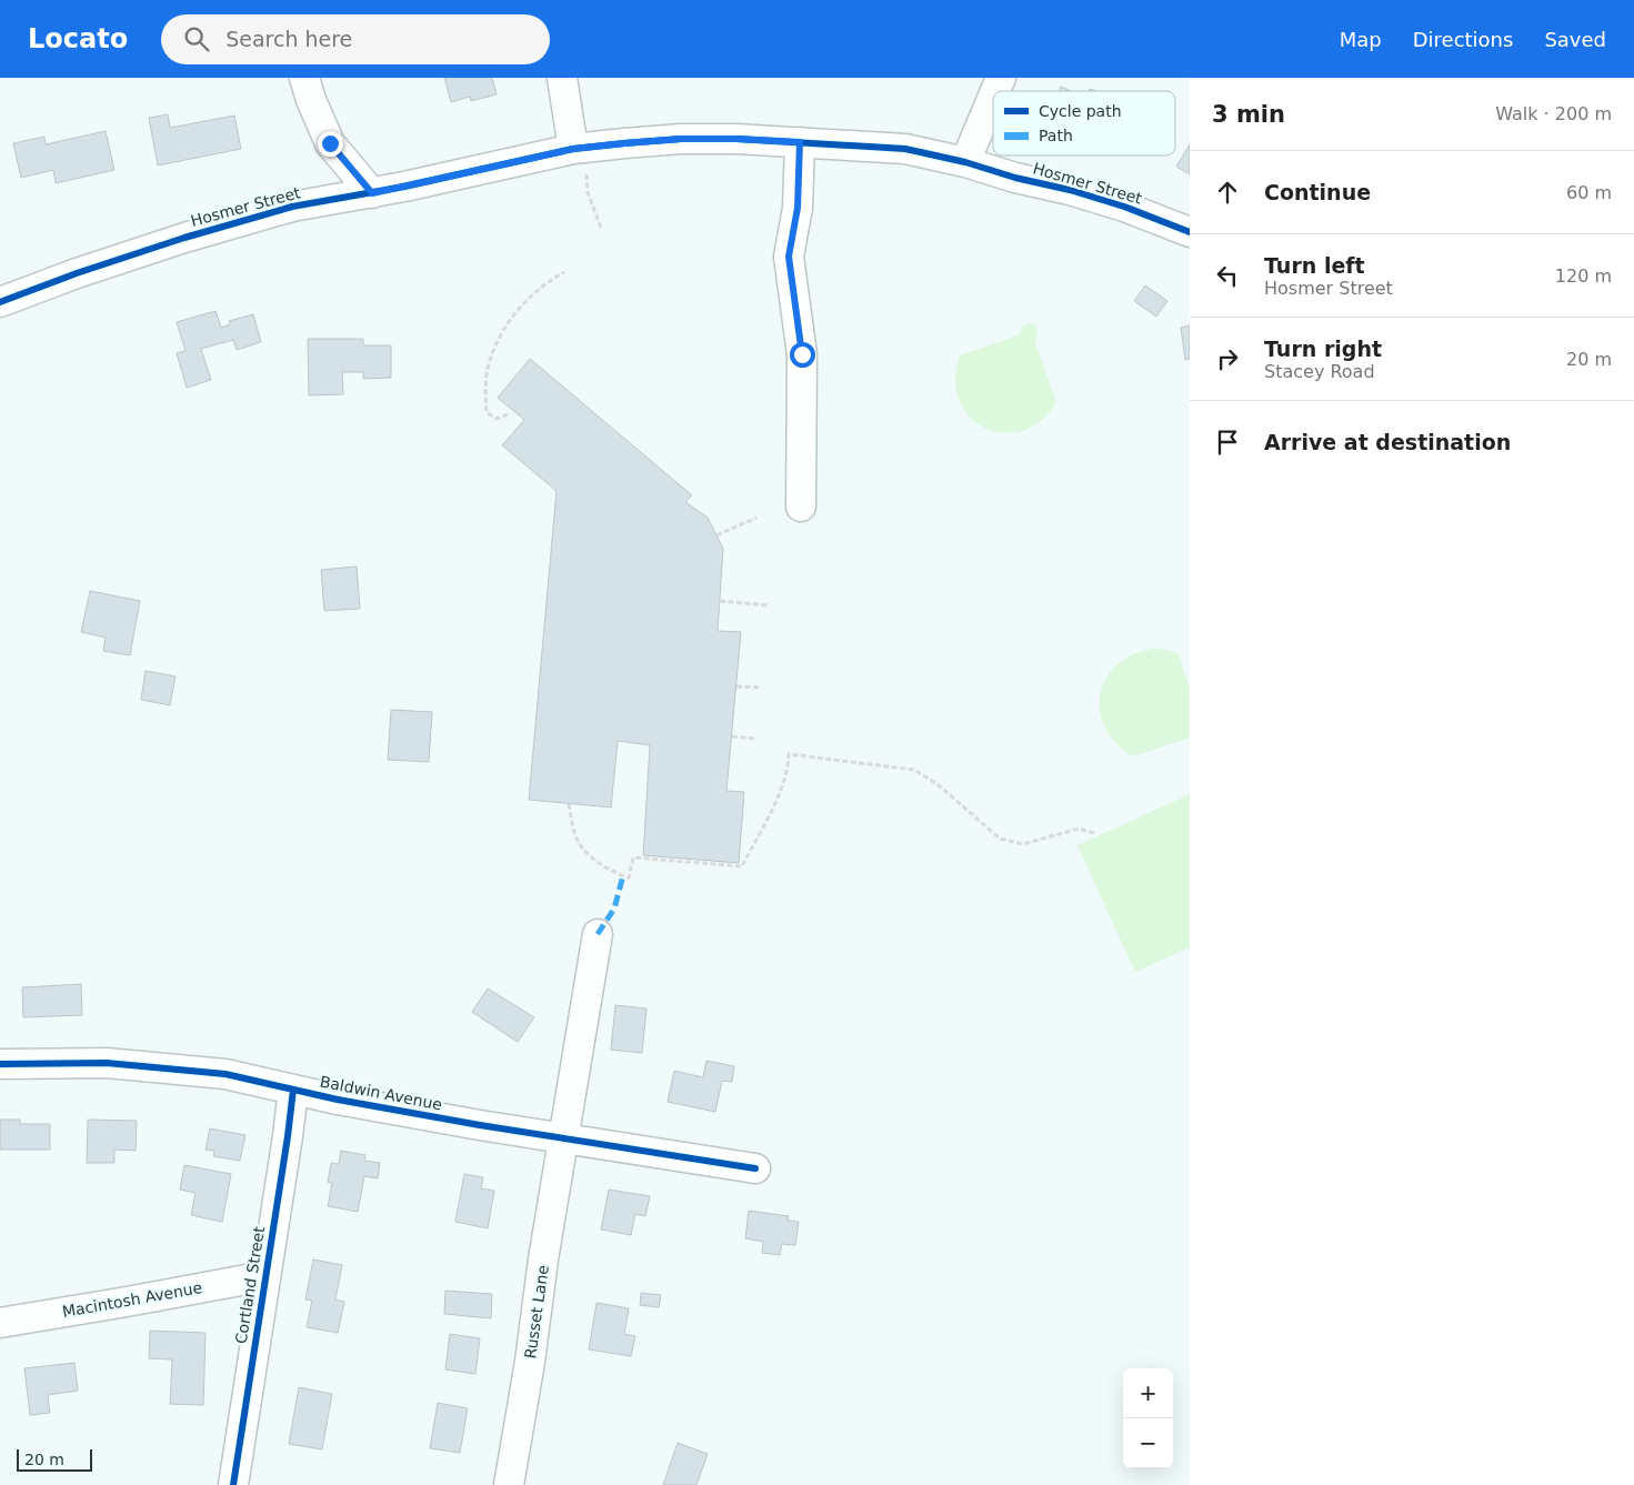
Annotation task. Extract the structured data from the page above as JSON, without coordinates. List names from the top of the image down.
{
  "streets": {
    "street": [
      "Hosmer Street",
      "Baldwin Avenue",
      "Cortland Street",
      "Macintosh Avenue",
      "Russet Lane"
    ]
  },
  "crossings": [
    ["Baldwin Avenue", "Cortland Street"],
    ["Baldwin Avenue", "Russet Lane"],
    ["Cortland Street", "Macintosh Avenue"]
  ],
  "legend": ["Cycle path", "Path"],
  "scale_bar": "20 m",
  "page": {
    "header": "Locato",
    "search": "Search here",
    "nav": ["Map", "Directions", "Saved"],
    "heading": ["3 min", "Walk · 200 m"],
    "list": [
      ["Continue", "60 m"],
      ["Turn left", "Hosmer Street", "120 m"],
      ["Turn right", "Stacey Road", "20 m"],
      "Arrive at destination"
    ],
    "map_buttons": ["+", "−"],
    "scale": "20 m"
  }
}
